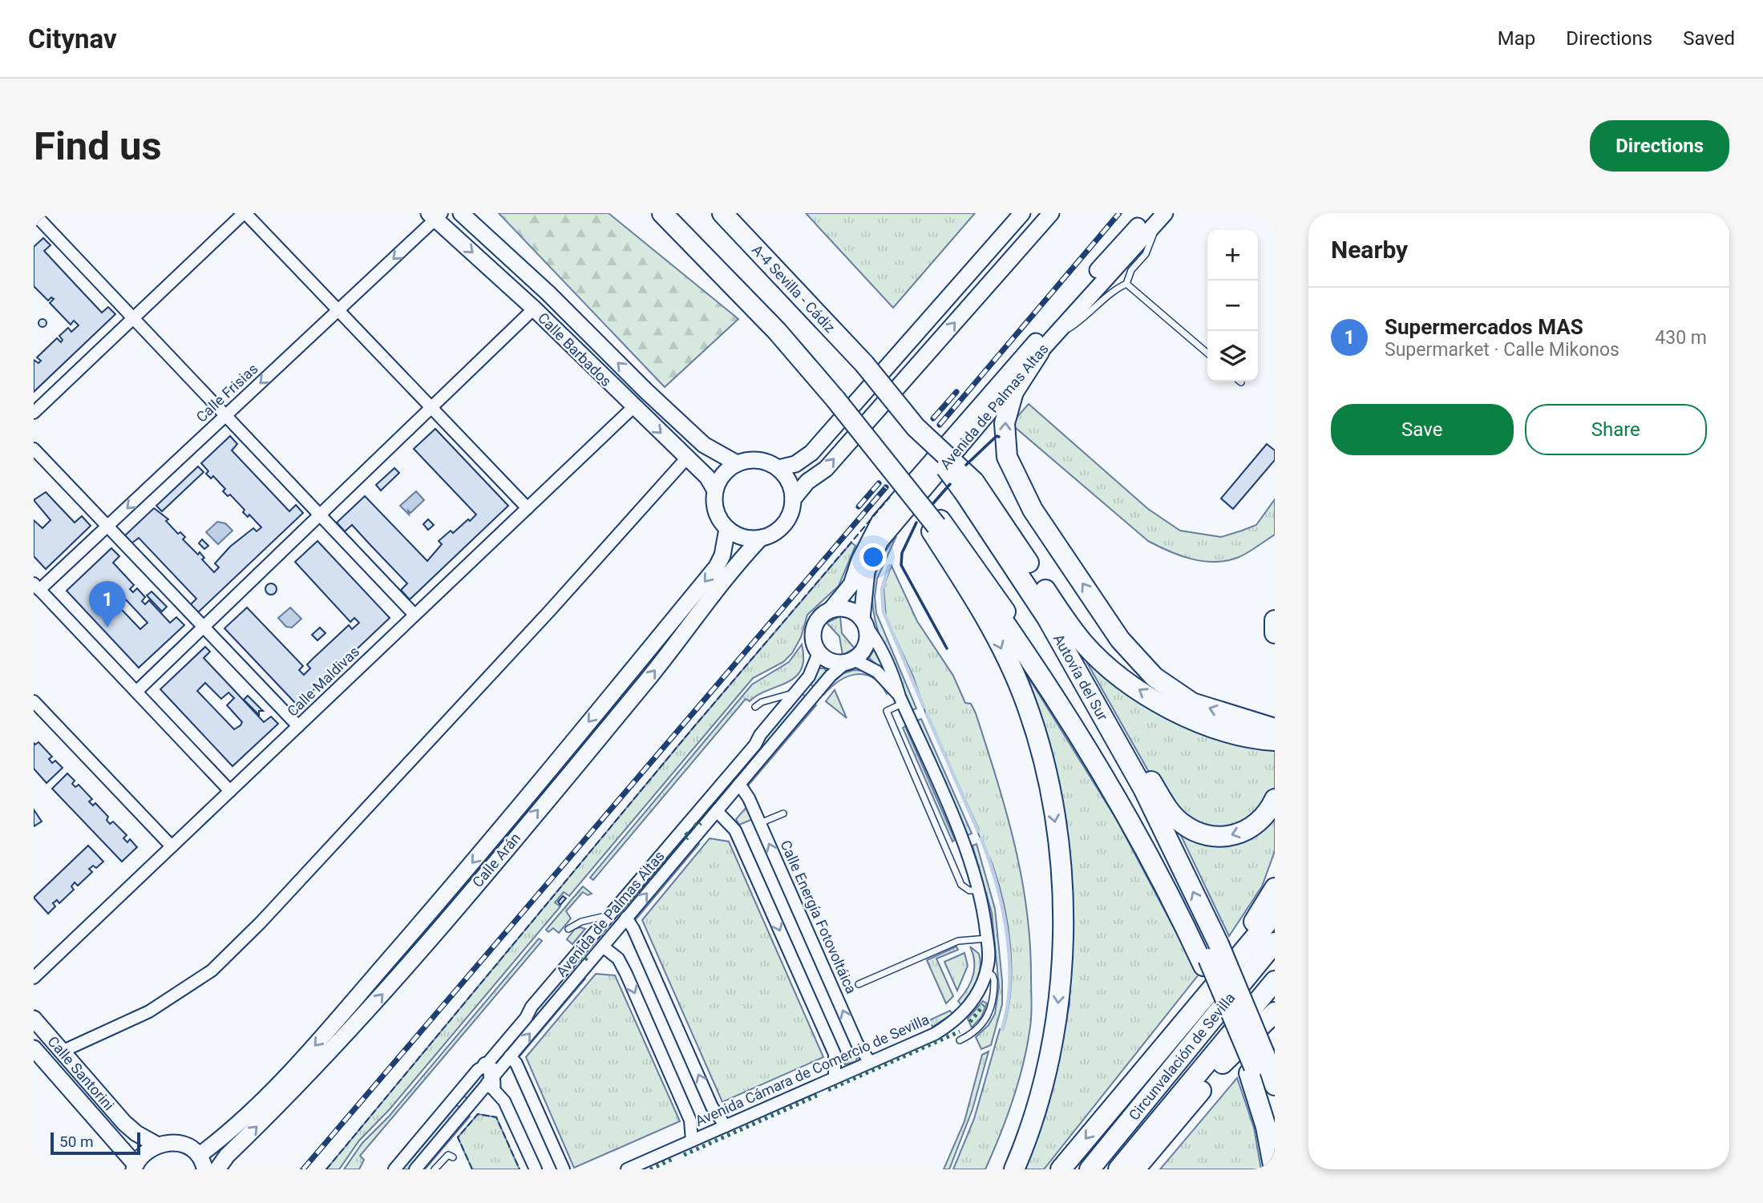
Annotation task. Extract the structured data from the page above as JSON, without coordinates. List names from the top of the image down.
{
  "streets": {
    "highway": ["A-4 Sevilla - Cádiz", "Autovía del Sur", "Circunvalación de Sevilla"],
    "street": [
      "Calle Barbados",
      "Calle Frisias",
      "Avenida de Palmas Altas",
      "Calle Maldivas",
      "Calle Arán",
      "Calle Energía Fotovoltáica",
      "Avenida Cámara de Comercio de Sevilla",
      "Calle Santorini"
    ]
  },
  "crossings": [
    ["A-4 Sevilla - Cádiz", "Autovía del Sur"],
    ["Calle Barbados", "Calle Frisias"],
    ["Calle Barbados", "Calle Maldivas"],
    ["Calle Barbados", "Calle Arán"],
    ["Avenida de Palmas Altas", "Calle Energía Fotovoltáica"],
    ["Calle Energía Fotovoltáica", "Avenida Cámara de Comercio de Sevilla"]
  ],
  "one_way": ["Calle Frisias"],
  "scale_bar": "50 m",
  "page": {
    "header": "Citynav",
    "nav": ["Map", "Directions", "Saved"],
    "buttons": [
      "Directions",
      ["Save", "Share"]
    ],
    "title": "Find us",
    "heading": "Nearby",
    "map_buttons": ["+", "−"],
    "list": [
      {
        "mark": "1",
        "name": "Supermercados MAS",
        "note": "Supermarket · Calle Mikonos",
        "value": "430 m"
      }
    ],
    "pins": "1",
    "scale": "50 m"
  }
}
